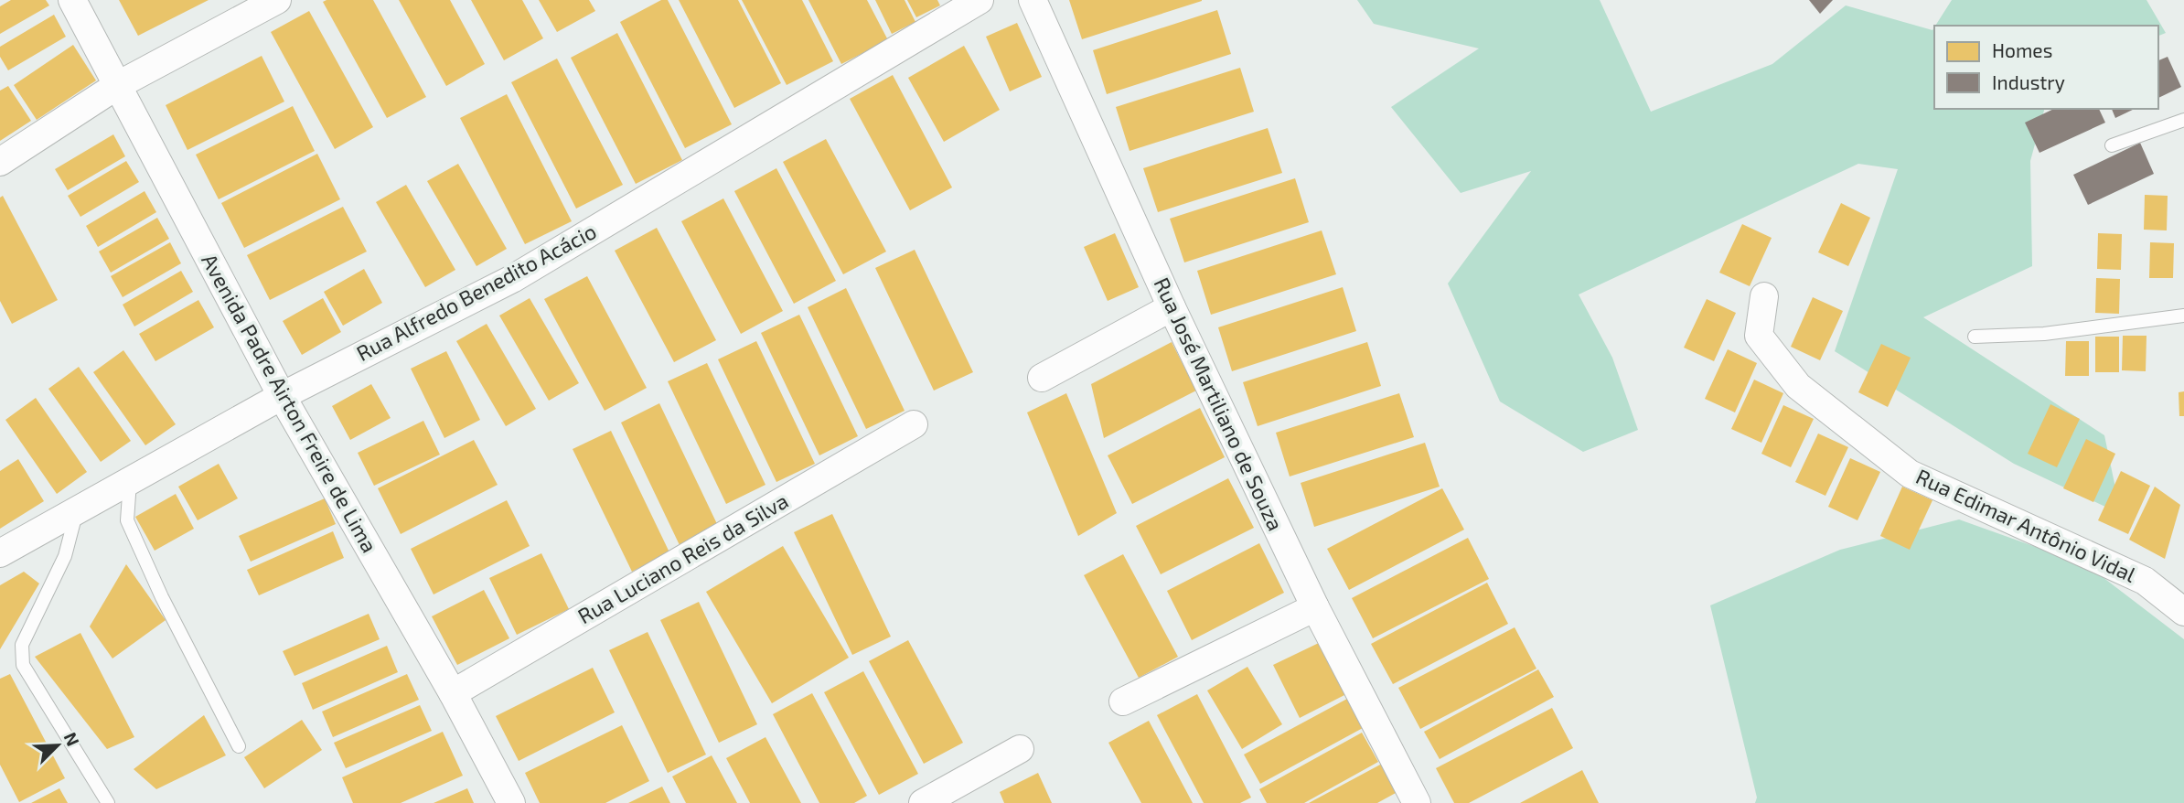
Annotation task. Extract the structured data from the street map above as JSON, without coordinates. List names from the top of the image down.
{
  "streets": {
    "street": [
      "Rua Alfredo Benedito Acácio",
      "Avenida Padre Airton Freire de Lima",
      "Rua José Martiliano de Souza",
      "Rua Edimar Antônio Vidal",
      "Rua Luciano Reis da Silva"
    ]
  },
  "crossings": [
    ["Rua Alfredo Benedito Acácio", "Avenida Padre Airton Freire de Lima"],
    ["Avenida Padre Airton Freire de Lima", "Rua Luciano Reis da Silva"]
  ],
  "legend": ["Homes", "Industry"],
  "north": "top right"
}
